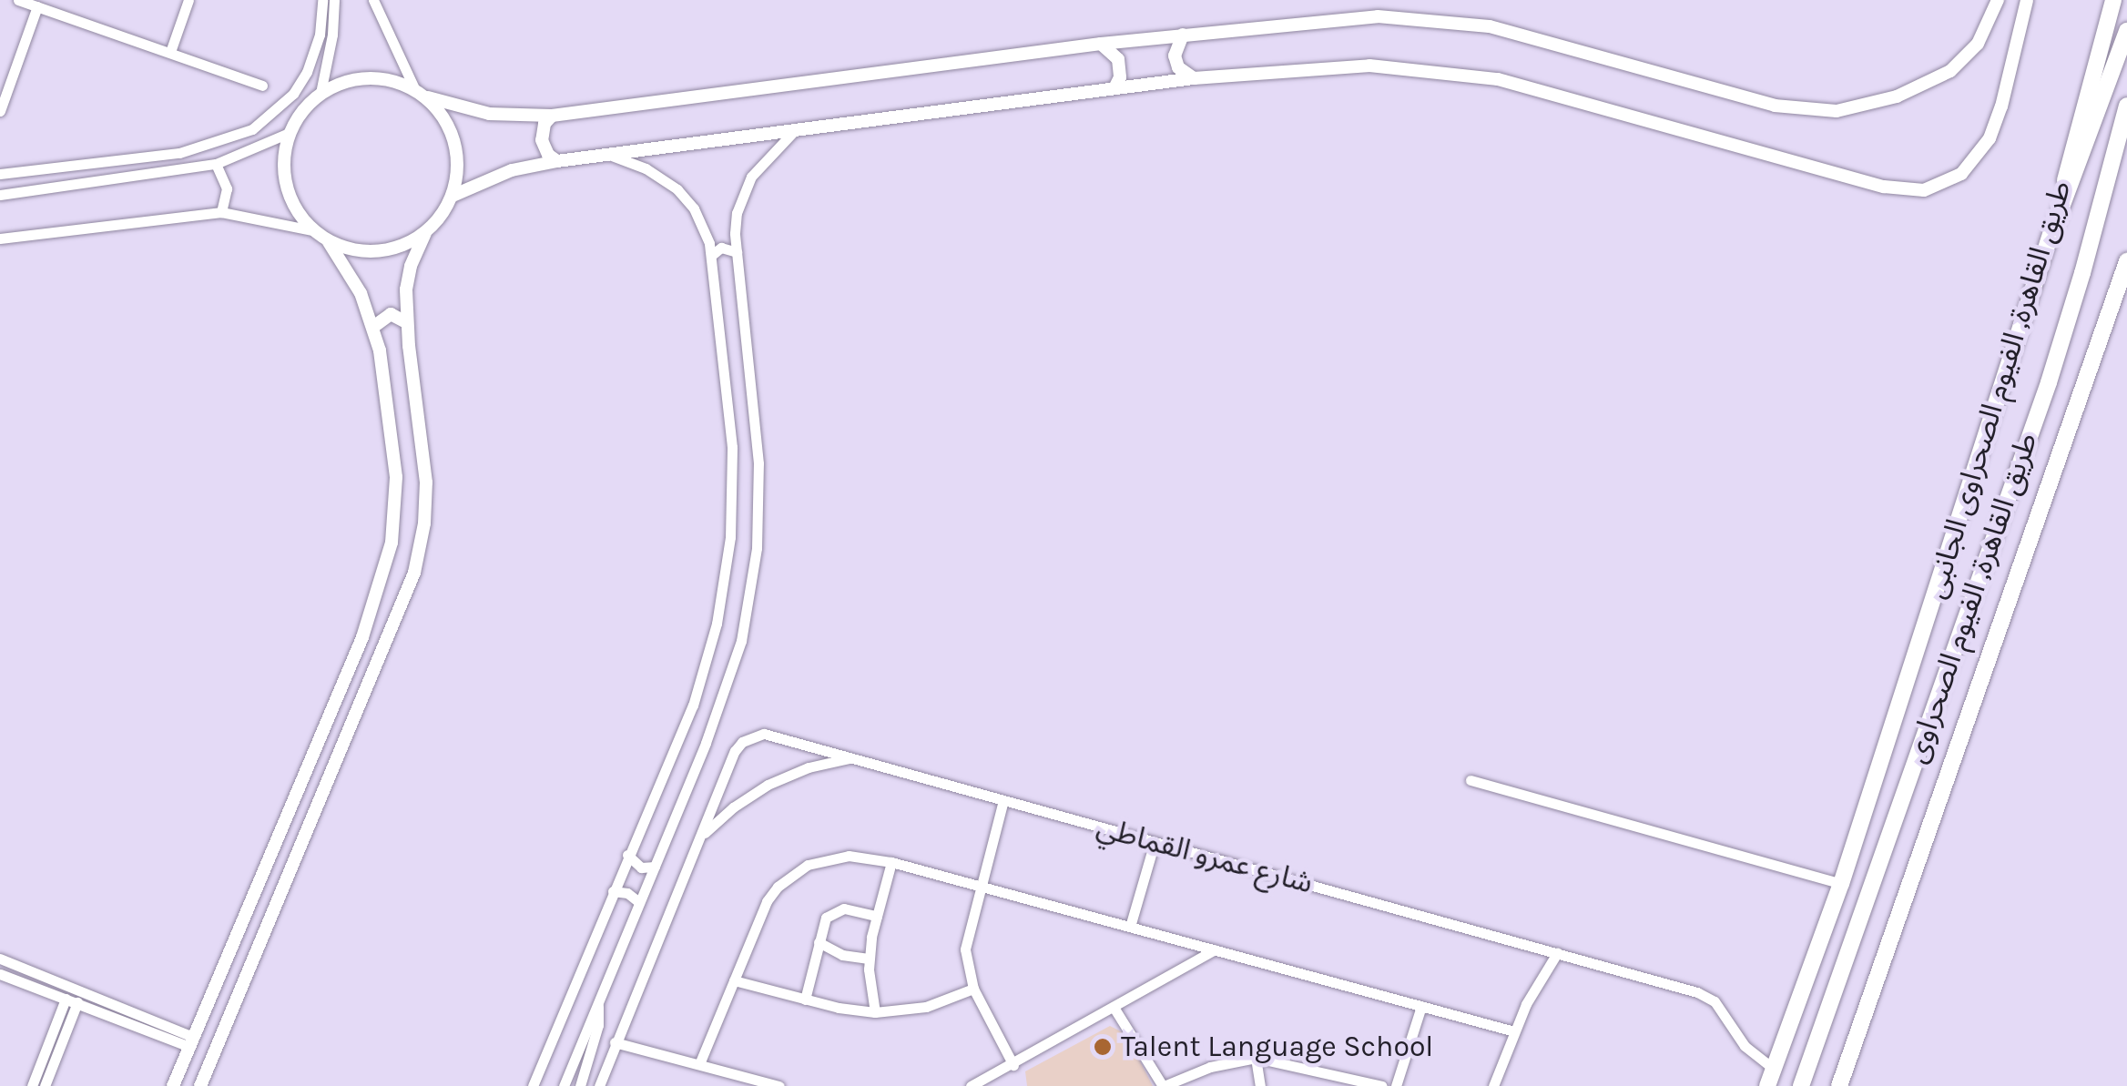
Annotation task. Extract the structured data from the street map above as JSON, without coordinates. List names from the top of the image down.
{
  "streets": {
    "main road": ["طريق القاهرة, الفيوم الصحراوى الجانبى", "طريق القاهرة, الفيوم الصحراوى"],
    "street": ["شارع عمرو القماطي"]
  },
  "crossings": [
    ["طريق القاهرة, الفيوم الصحراوى الجانبى", "شارع عمرو القماطي"]
  ],
  "places": ["Talent Language School"]
}
